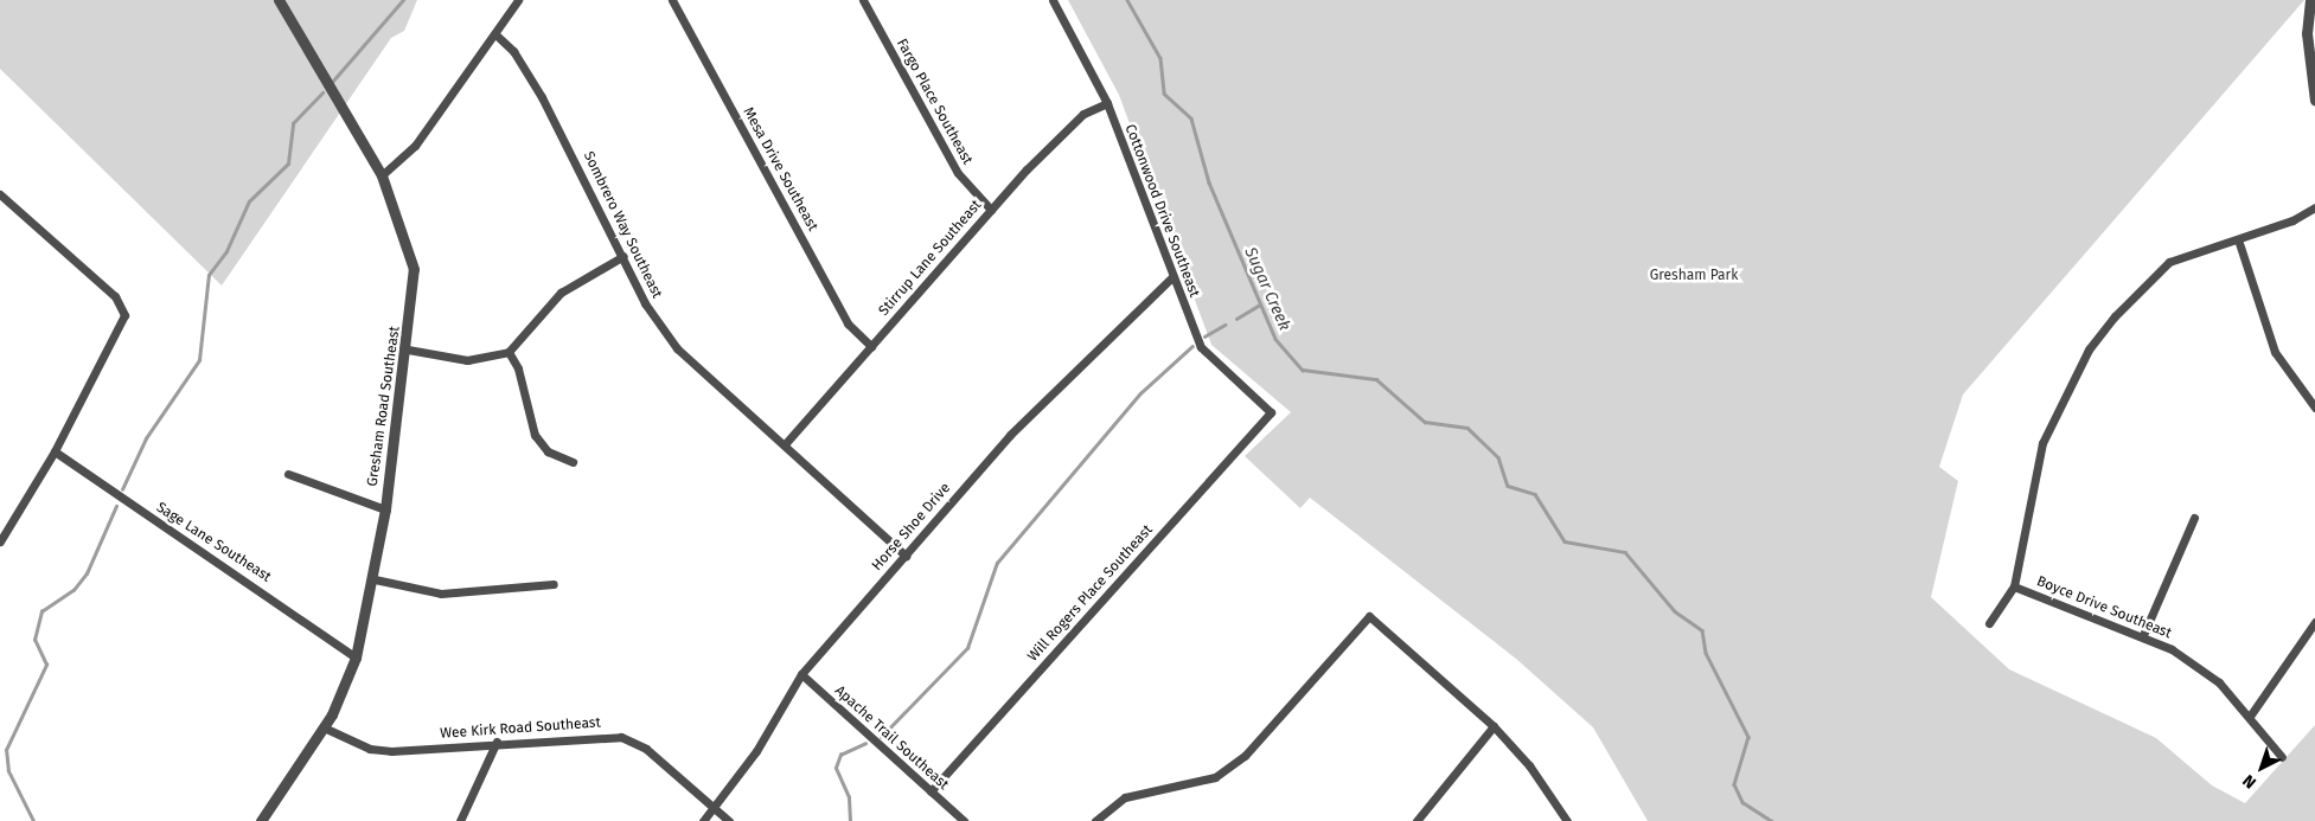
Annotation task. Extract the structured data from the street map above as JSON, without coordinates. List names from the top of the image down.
{
  "streets": {
    "street": [
      "Fargo Place Southeast",
      "Mesa Drive Southeast",
      "Cottonwood Drive Southeast",
      "Sombrero Way Southeast",
      "Stirrup Lane Southeast",
      "Gresham Road Southeast",
      "Horse Shoe Drive",
      "Sage Lane Southeast",
      "Will Rogers Place Southeast",
      "Boyce Drive Southeast",
      "Wee Kirk Road Southeast",
      "Apache Trail Southeast"
    ]
  },
  "crossings": [
    ["Fargo Place Southeast", "Stirrup Lane Southeast"],
    ["Mesa Drive Southeast", "Stirrup Lane Southeast"],
    ["Cottonwood Drive Southeast", "Stirrup Lane Southeast"],
    ["Cottonwood Drive Southeast", "Horse Shoe Drive"],
    ["Cottonwood Drive Southeast", "Will Rogers Place Southeast"],
    ["Sombrero Way Southeast", "Stirrup Lane Southeast"],
    ["Sombrero Way Southeast", "Horse Shoe Drive"],
    ["Gresham Road Southeast", "Sage Lane Southeast"],
    ["Gresham Road Southeast", "Wee Kirk Road Southeast"],
    ["Horse Shoe Drive", "Wee Kirk Road Southeast"],
    ["Horse Shoe Drive", "Apache Trail Southeast"],
    ["Will Rogers Place Southeast", "Apache Trail Southeast"]
  ],
  "water": ["Sugar Creek"],
  "parks": ["Gresham Park"],
  "north": "bottom left"
}
